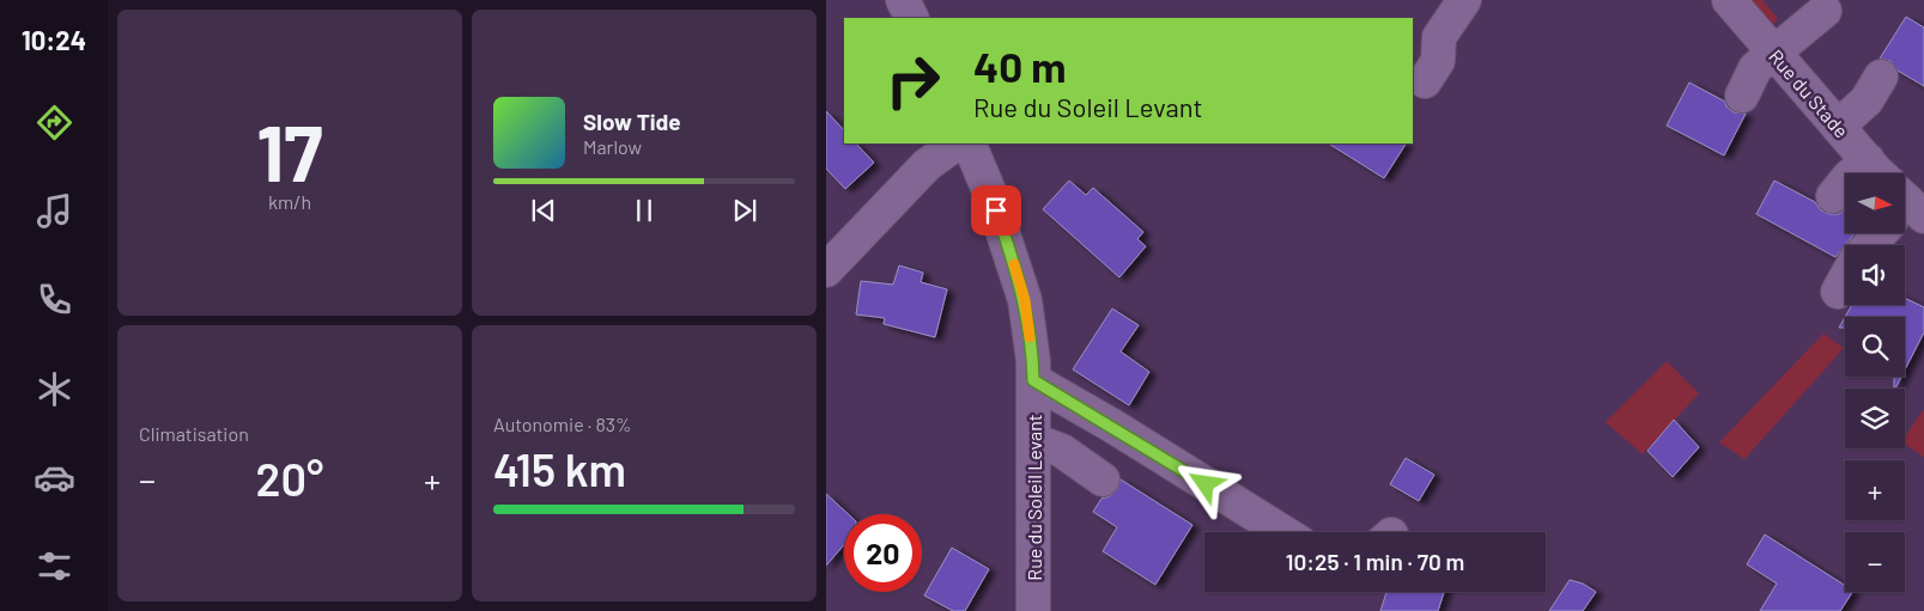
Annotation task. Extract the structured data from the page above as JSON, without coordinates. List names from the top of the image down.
{
  "streets": {
    "street": ["Rue du Stade", "Rue du Soleil Levant"]
  },
  "north": "right",
  "page": {
    "tabs": "10:24",
    "tile": [
      ["17", "km/h"],
      "Climatisation",
      ["Autonomie · 83%", "415 km"]
    ],
    "turn": ["40 m", "Rue du Soleil Levant"],
    "song": ["Slow Tide", "Marlow"],
    "map_buttons": ["+", "−"],
    "heat": ["−", "20°", "+"],
    "limit": "20",
    "trip": "10:25 · 1 min · 70 m"
  }
}
